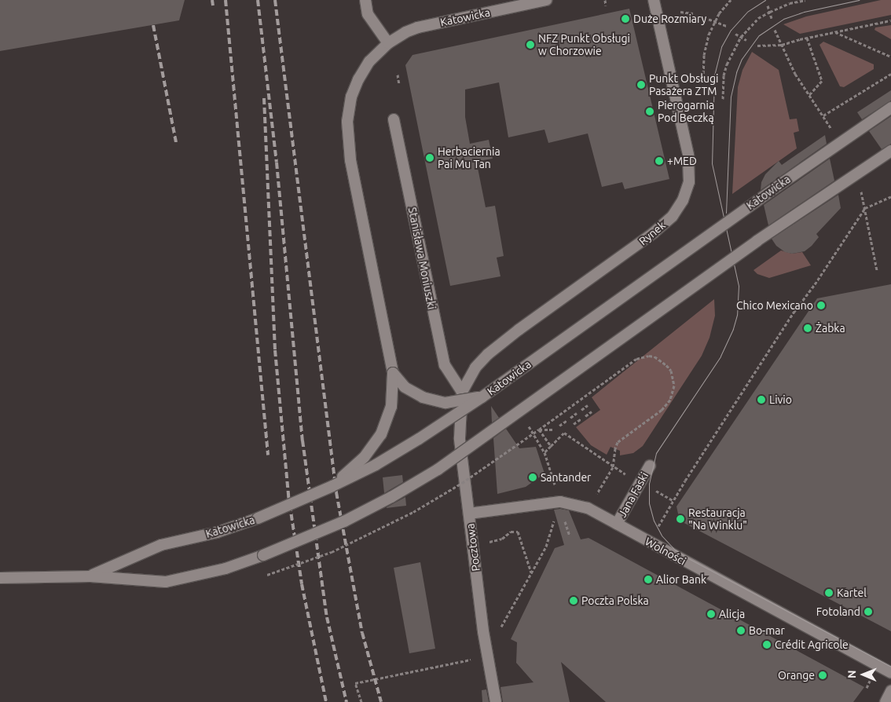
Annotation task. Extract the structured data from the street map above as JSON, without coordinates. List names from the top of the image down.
{
  "streets": {
    "street": [
      "Katowicka",
      "Rynek",
      "Stanisława Moniuszki",
      "Jana Faski",
      "Pocztowa",
      "Wolności"
    ]
  },
  "crossings": [
    ["Rynek", "Stanisława Moniuszki"],
    ["Rynek", "Pocztowa"],
    ["Stanisława Moniuszki", "Pocztowa"],
    ["Jana Faski", "Wolności"],
    ["Pocztowa", "Wolności"]
  ],
  "places": [
    "Duże Rozmiary",
    "NFZ Punkt Obsługi w Chorzowie",
    "Punkt Obsługi Pasażera ZTM",
    "Pierogarnia Pod Beczką",
    "Herbaciernia Pai Mu Tan",
    "+MED",
    "Chico Mexicano",
    "Żabka",
    "Livio",
    "Santander",
    "Restauracja \"Na Winklu\"",
    "Alior Bank",
    "Kartel",
    "Poczta Polska",
    "Fotoland",
    "Alicja",
    "Bo-mar",
    "Crédit Agricole",
    "Orange"
  ],
  "north": "left"
}
